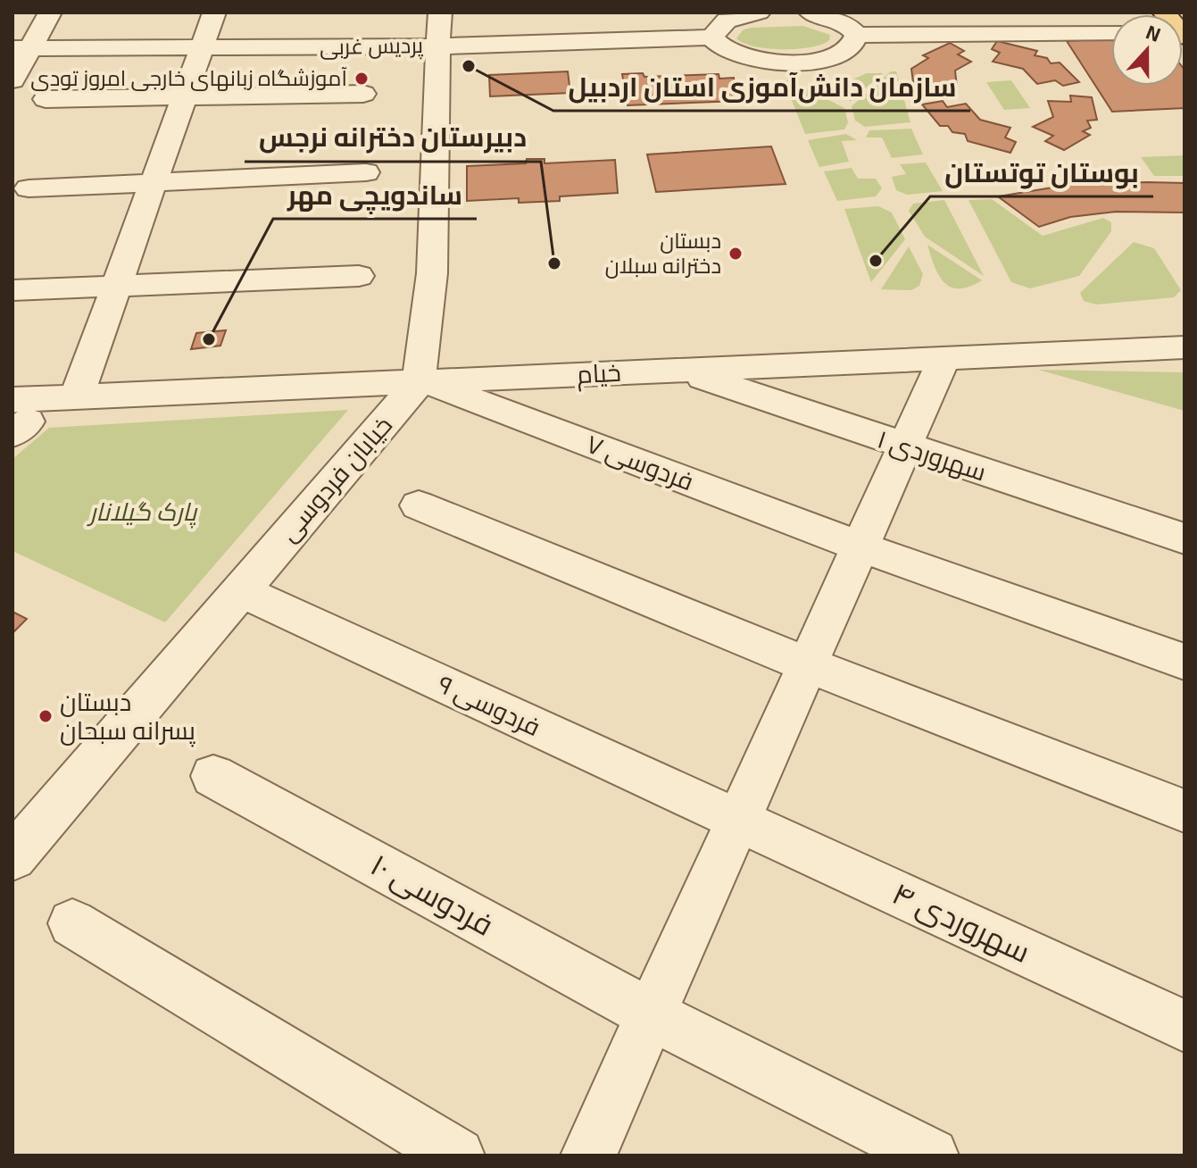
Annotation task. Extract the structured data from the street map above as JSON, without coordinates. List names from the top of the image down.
{
  "streets": {
    "street": [
      "پردیس غربی",
      "خیام",
      "سهروردی ۱",
      "فردوسی ۷",
      "خیابان فردوسی",
      "فردوسی ۹",
      "فردوسی ۱۰",
      "سهروردی ۴"
    ]
  },
  "crossings": [
    ["خیام", "سهروردی ۱"],
    ["خیام", "فردوسی ۷"],
    ["خیام", "خیابان فردوسی"],
    ["فردوسی ۷", "خیابان فردوسی"],
    ["خیابان فردوسی", "فردوسی ۹"],
    ["فردوسی ۹", "سهروردی ۴"]
  ],
  "parks": ["پارک گیلانار"],
  "places": [
    "سازمان دانش‌آموزی استان اردبیل",
    "آموزشگاه زبانهای خارجی امروز تودی",
    "دبستان دخترانه سبلان",
    "بوستان توتستان",
    "دبیرستان دخترانه نرجس",
    "ساندویچی مهر",
    "دبستان پسرانه سبحان"
  ],
  "north": "top"
}
